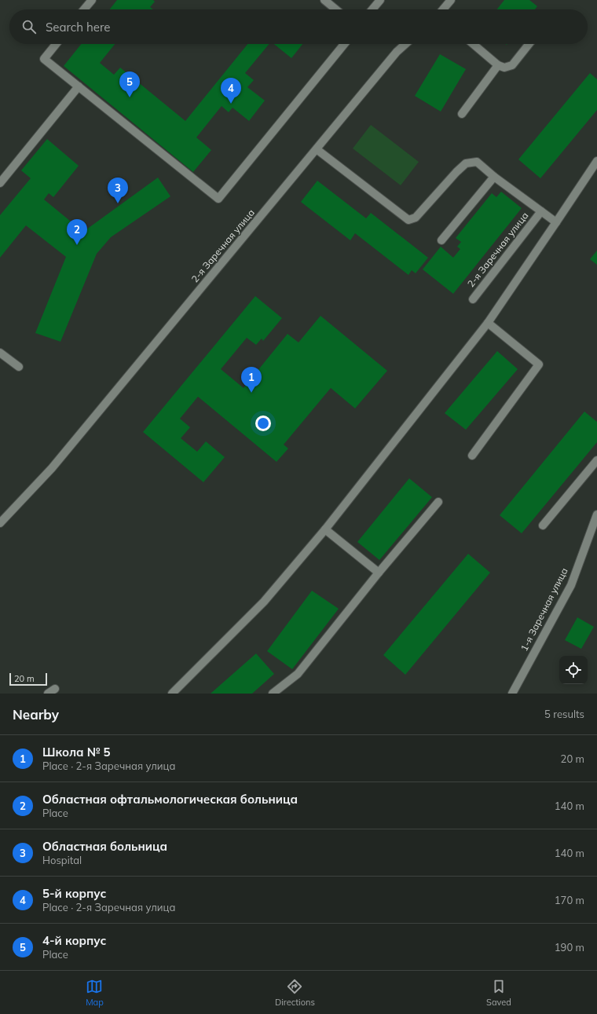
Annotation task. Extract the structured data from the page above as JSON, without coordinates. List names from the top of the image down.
{
  "streets": {
    "street": ["2-я Заречная улица", "1-я Заречная улица"]
  },
  "scale_bar": "20 m",
  "page": {
    "search": "Search here",
    "pins": [
      "5",
      "4",
      "3",
      "2",
      "1"
    ],
    "scale": "20 m",
    "heading": ["Nearby", "5 results"],
    "list": [
      {
        "mark": "1",
        "name": "Школа № 5",
        "note": "Place · 2-я Заречная улица",
        "value": "20 m"
      },
      {
        "mark": "2",
        "name": "Областная офтальмологическая больница",
        "note": "Place",
        "value": "140 m"
      },
      {
        "mark": "3",
        "name": "Областная больница",
        "note": "Hospital",
        "value": "140 m"
      },
      {
        "mark": "4",
        "name": "5-й корпус",
        "note": "Place · 2-я Заречная улица",
        "value": "170 m"
      },
      {
        "mark": "5",
        "name": "4-й корпус",
        "note": "Place",
        "value": "190 m"
      }
    ],
    "nav": ["Map", "Directions", "Saved"]
  }
}
